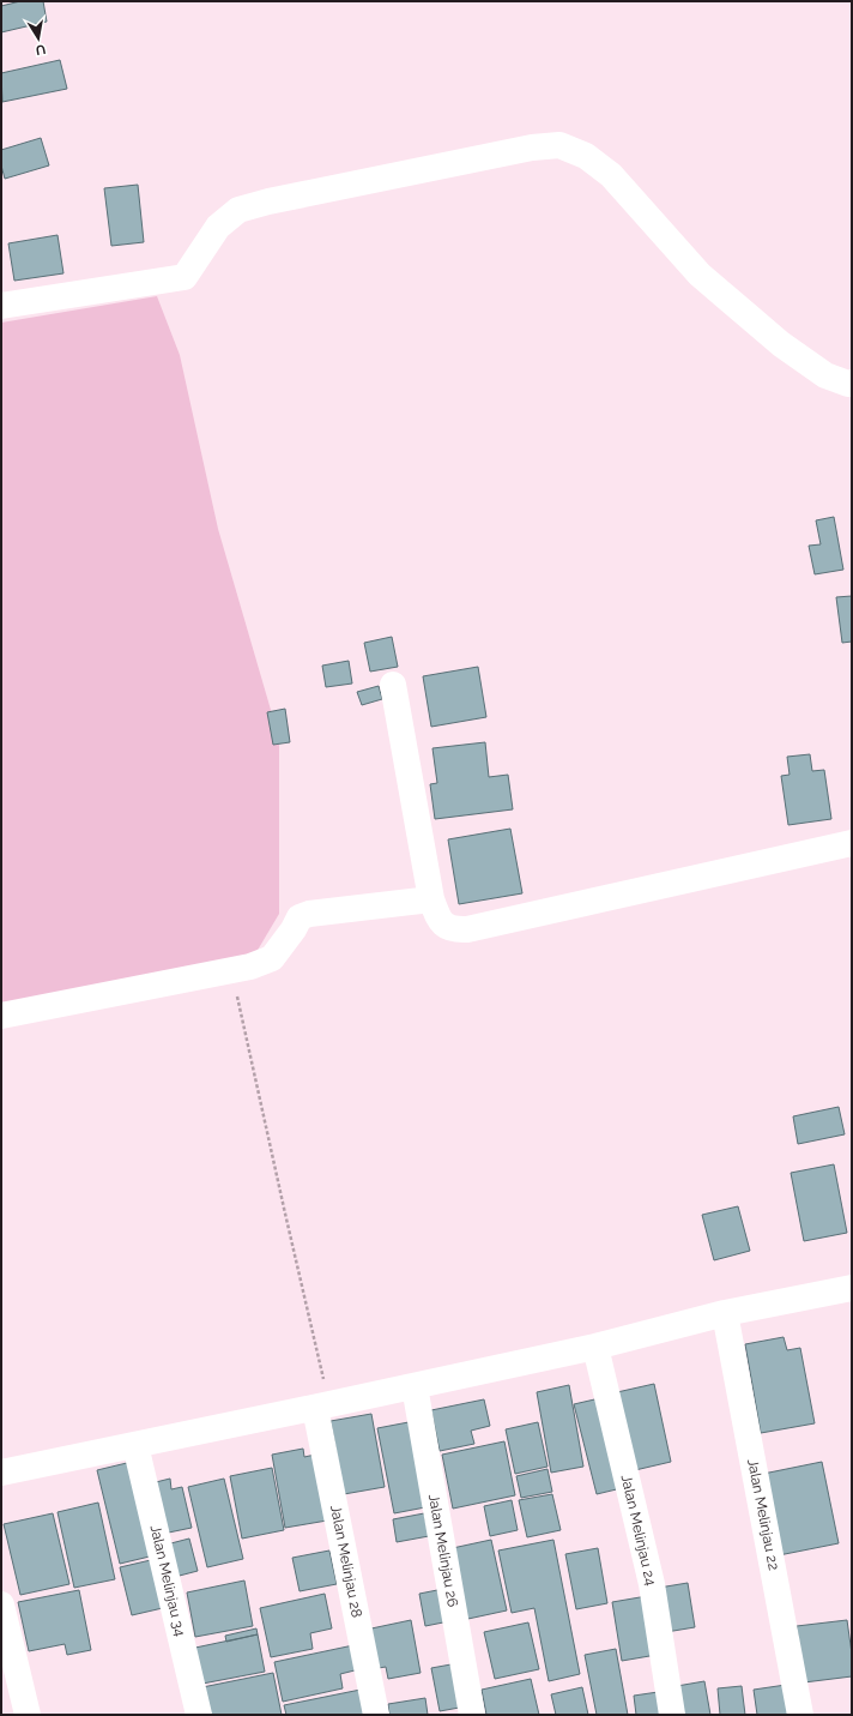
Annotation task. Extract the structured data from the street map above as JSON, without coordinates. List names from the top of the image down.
{
  "streets": {
    "street": [
      "Jalan Melinjau 22",
      "Jalan Melinjau 24",
      "Jalan Melinjau 26",
      "Jalan Melinjau 28",
      "Jalan Melinjau 34"
    ]
  },
  "north": "bottom"
}
